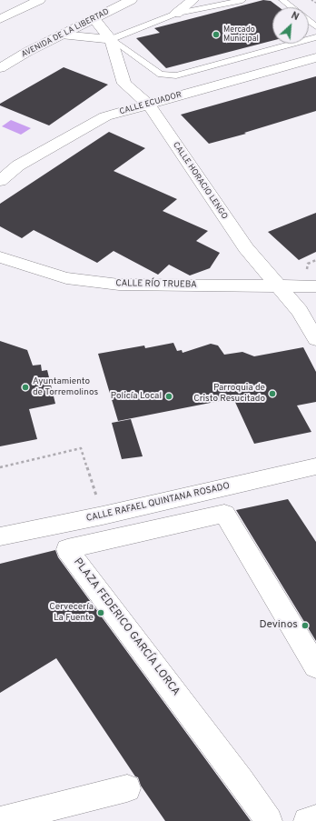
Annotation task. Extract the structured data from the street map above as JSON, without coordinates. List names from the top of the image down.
{
  "streets": {
    "street": [
      "AVENIDA DE LA LIBERTAD",
      "CALLE ECUADOR",
      "CALLE HORACIO LENGO",
      "CALLE RÍO TRUEBA",
      "CALLE RAFAEL QUINTANA ROSADO",
      "PLAZA FEDERICO GARCÍA LORCA"
    ]
  },
  "crossings": [
    ["AVENIDA DE LA LIBERTAD", "CALLE HORACIO LENGO"],
    ["CALLE ECUADOR", "CALLE HORACIO LENGO"],
    ["CALLE HORACIO LENGO", "CALLE RÍO TRUEBA"]
  ],
  "places": [
    "Mercado Municipal",
    "Ayuntamiento de Torremolinos",
    "Parroquia de Cristo Resucitado",
    "Policía Local",
    "Cervecería La Fuente",
    "Devinos"
  ],
  "north": "top right"
}
